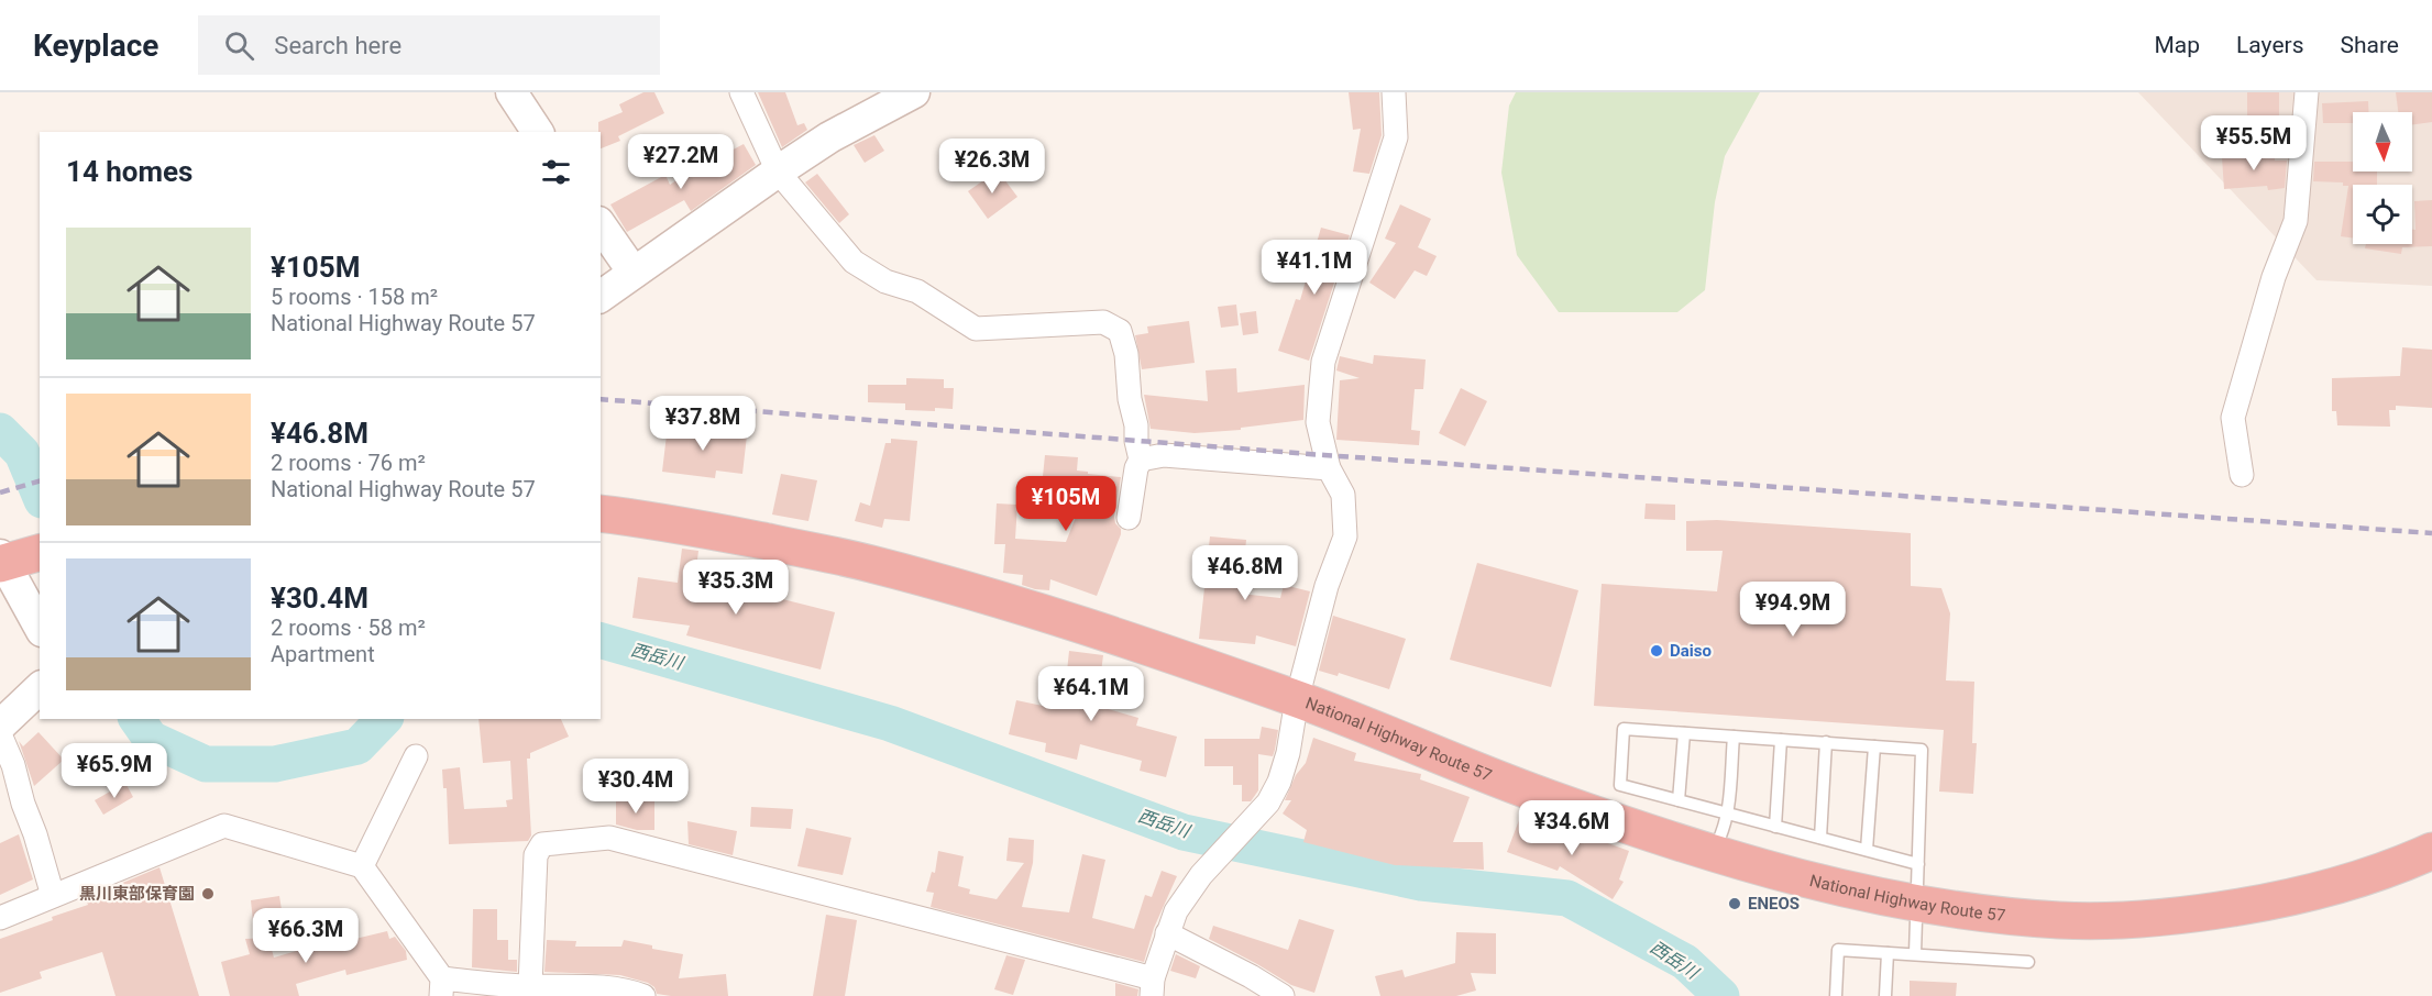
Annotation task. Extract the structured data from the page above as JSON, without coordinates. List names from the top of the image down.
{
  "streets": {
    "highway": ["National Highway Route 57"]
  },
  "water": ["西岳川"],
  "places": ["Daiso", "黒川東部保育園", "ENEOS"],
  "north": "bottom",
  "page": {
    "header": "Keyplace",
    "search": "Search here",
    "nav": ["Map", "Layers", "Share"],
    "price": [
      "¥55.5M",
      "¥27.2M",
      "¥26.3M",
      "¥41.1M",
      "¥37.8M",
      "¥105M",
      "¥46.8M",
      "¥35.3M",
      "¥94.9M",
      "¥64.1M",
      "¥65.9M",
      "¥30.4M",
      "¥34.6M",
      "¥66.3M"
    ],
    "heading": "14 homes",
    "list": [
      {
        "name": "¥105M",
        "note": "5 rooms · 158 m² · National Highway Route 57"
      },
      {
        "name": "¥46.8M",
        "note": "2 rooms · 76 m² · National Highway Route 57"
      },
      {
        "name": "¥30.4M",
        "note": "2 rooms · 58 m² · Apartment"
      }
    ]
  }
}
